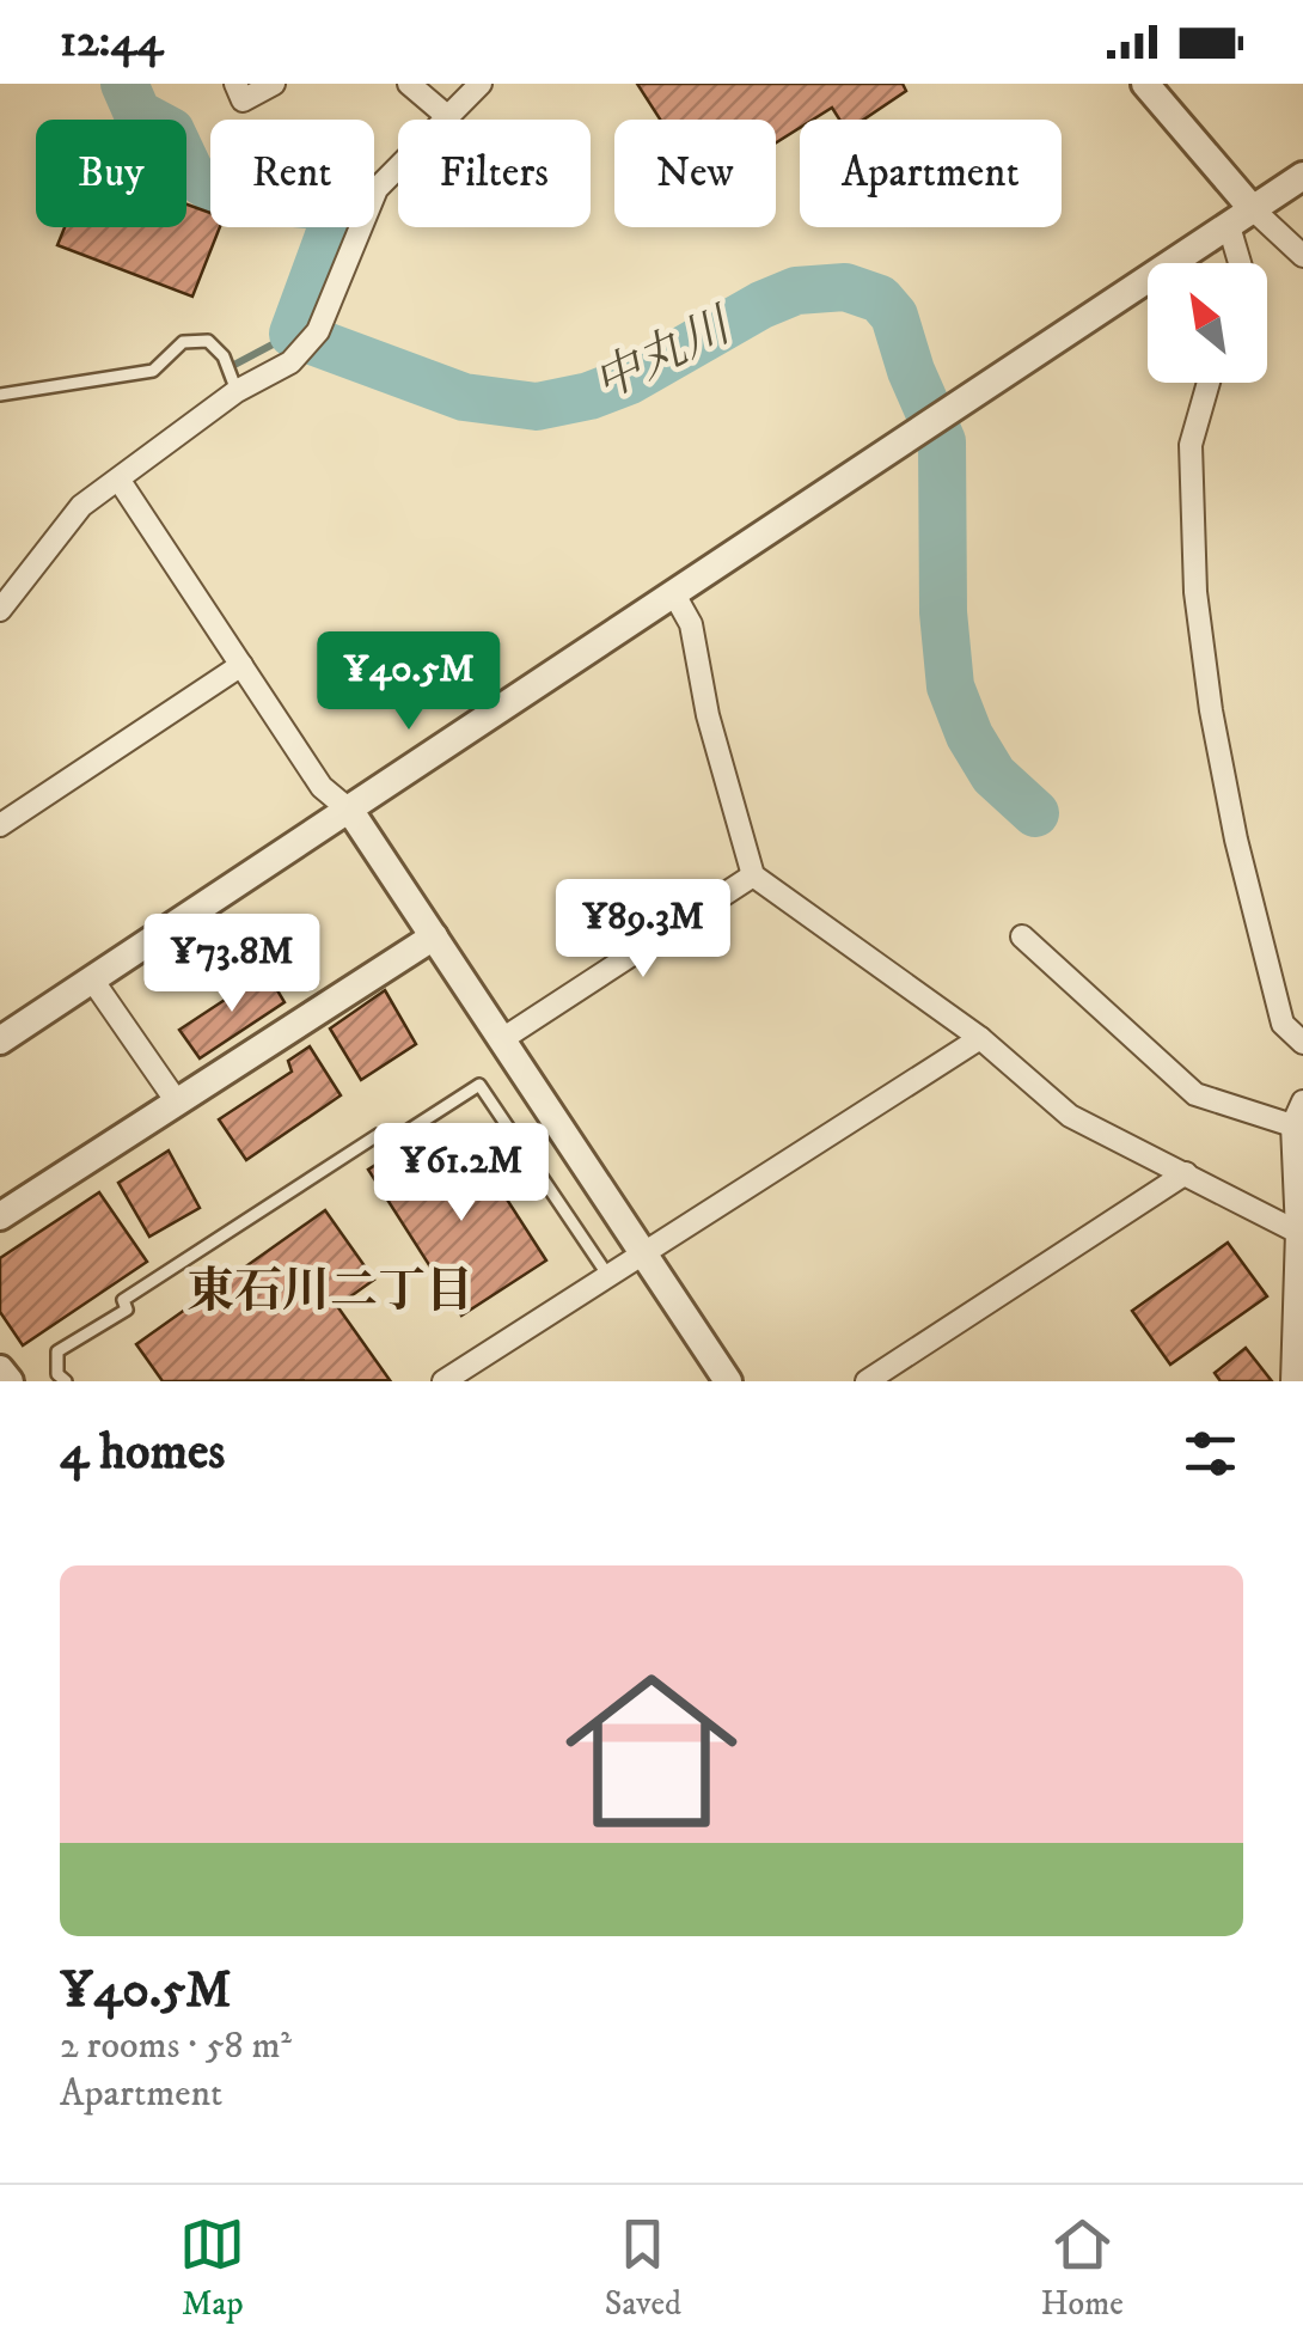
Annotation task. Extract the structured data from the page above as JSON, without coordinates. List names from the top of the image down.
{
  "districts": ["東石川二丁目"],
  "water": ["中丸川"],
  "north": "top left",
  "page": {
    "status": "12:44",
    "chip": [
      "Buy",
      "Rent",
      "Filters",
      "New",
      "Apartment"
    ],
    "price": [
      "¥40.5M",
      "¥89.3M",
      "¥73.8M",
      "¥61.2M"
    ],
    "heading": "4 homes",
    "list": [
      {
        "name": "¥40.5M",
        "note": "2 rooms · 58 m² · Apartment"
      }
    ],
    "tabs": ["Map", "Saved", "Home"]
  }
}
